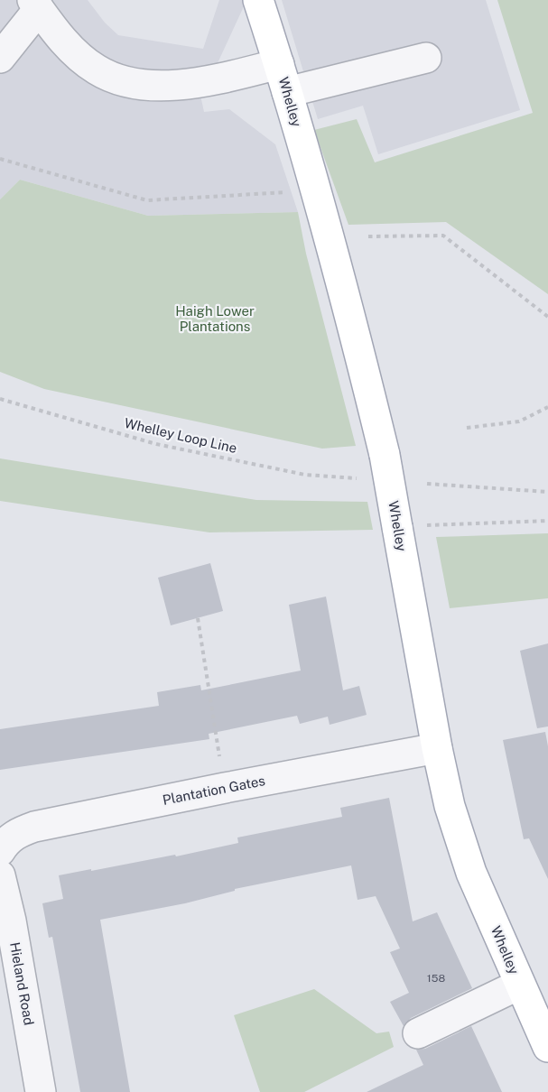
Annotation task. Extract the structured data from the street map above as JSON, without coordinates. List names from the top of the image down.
{
  "streets": {
    "main road": ["Whelley"],
    "street": ["Plantation Gates", "Hieland Road"],
    "path": ["Whelley Loop Line"]
  },
  "crossings": [
    ["Whelley", "Plantation Gates"]
  ],
  "parks": ["Haigh Lower Plantations"],
  "house_numbers": ["158"]
}
